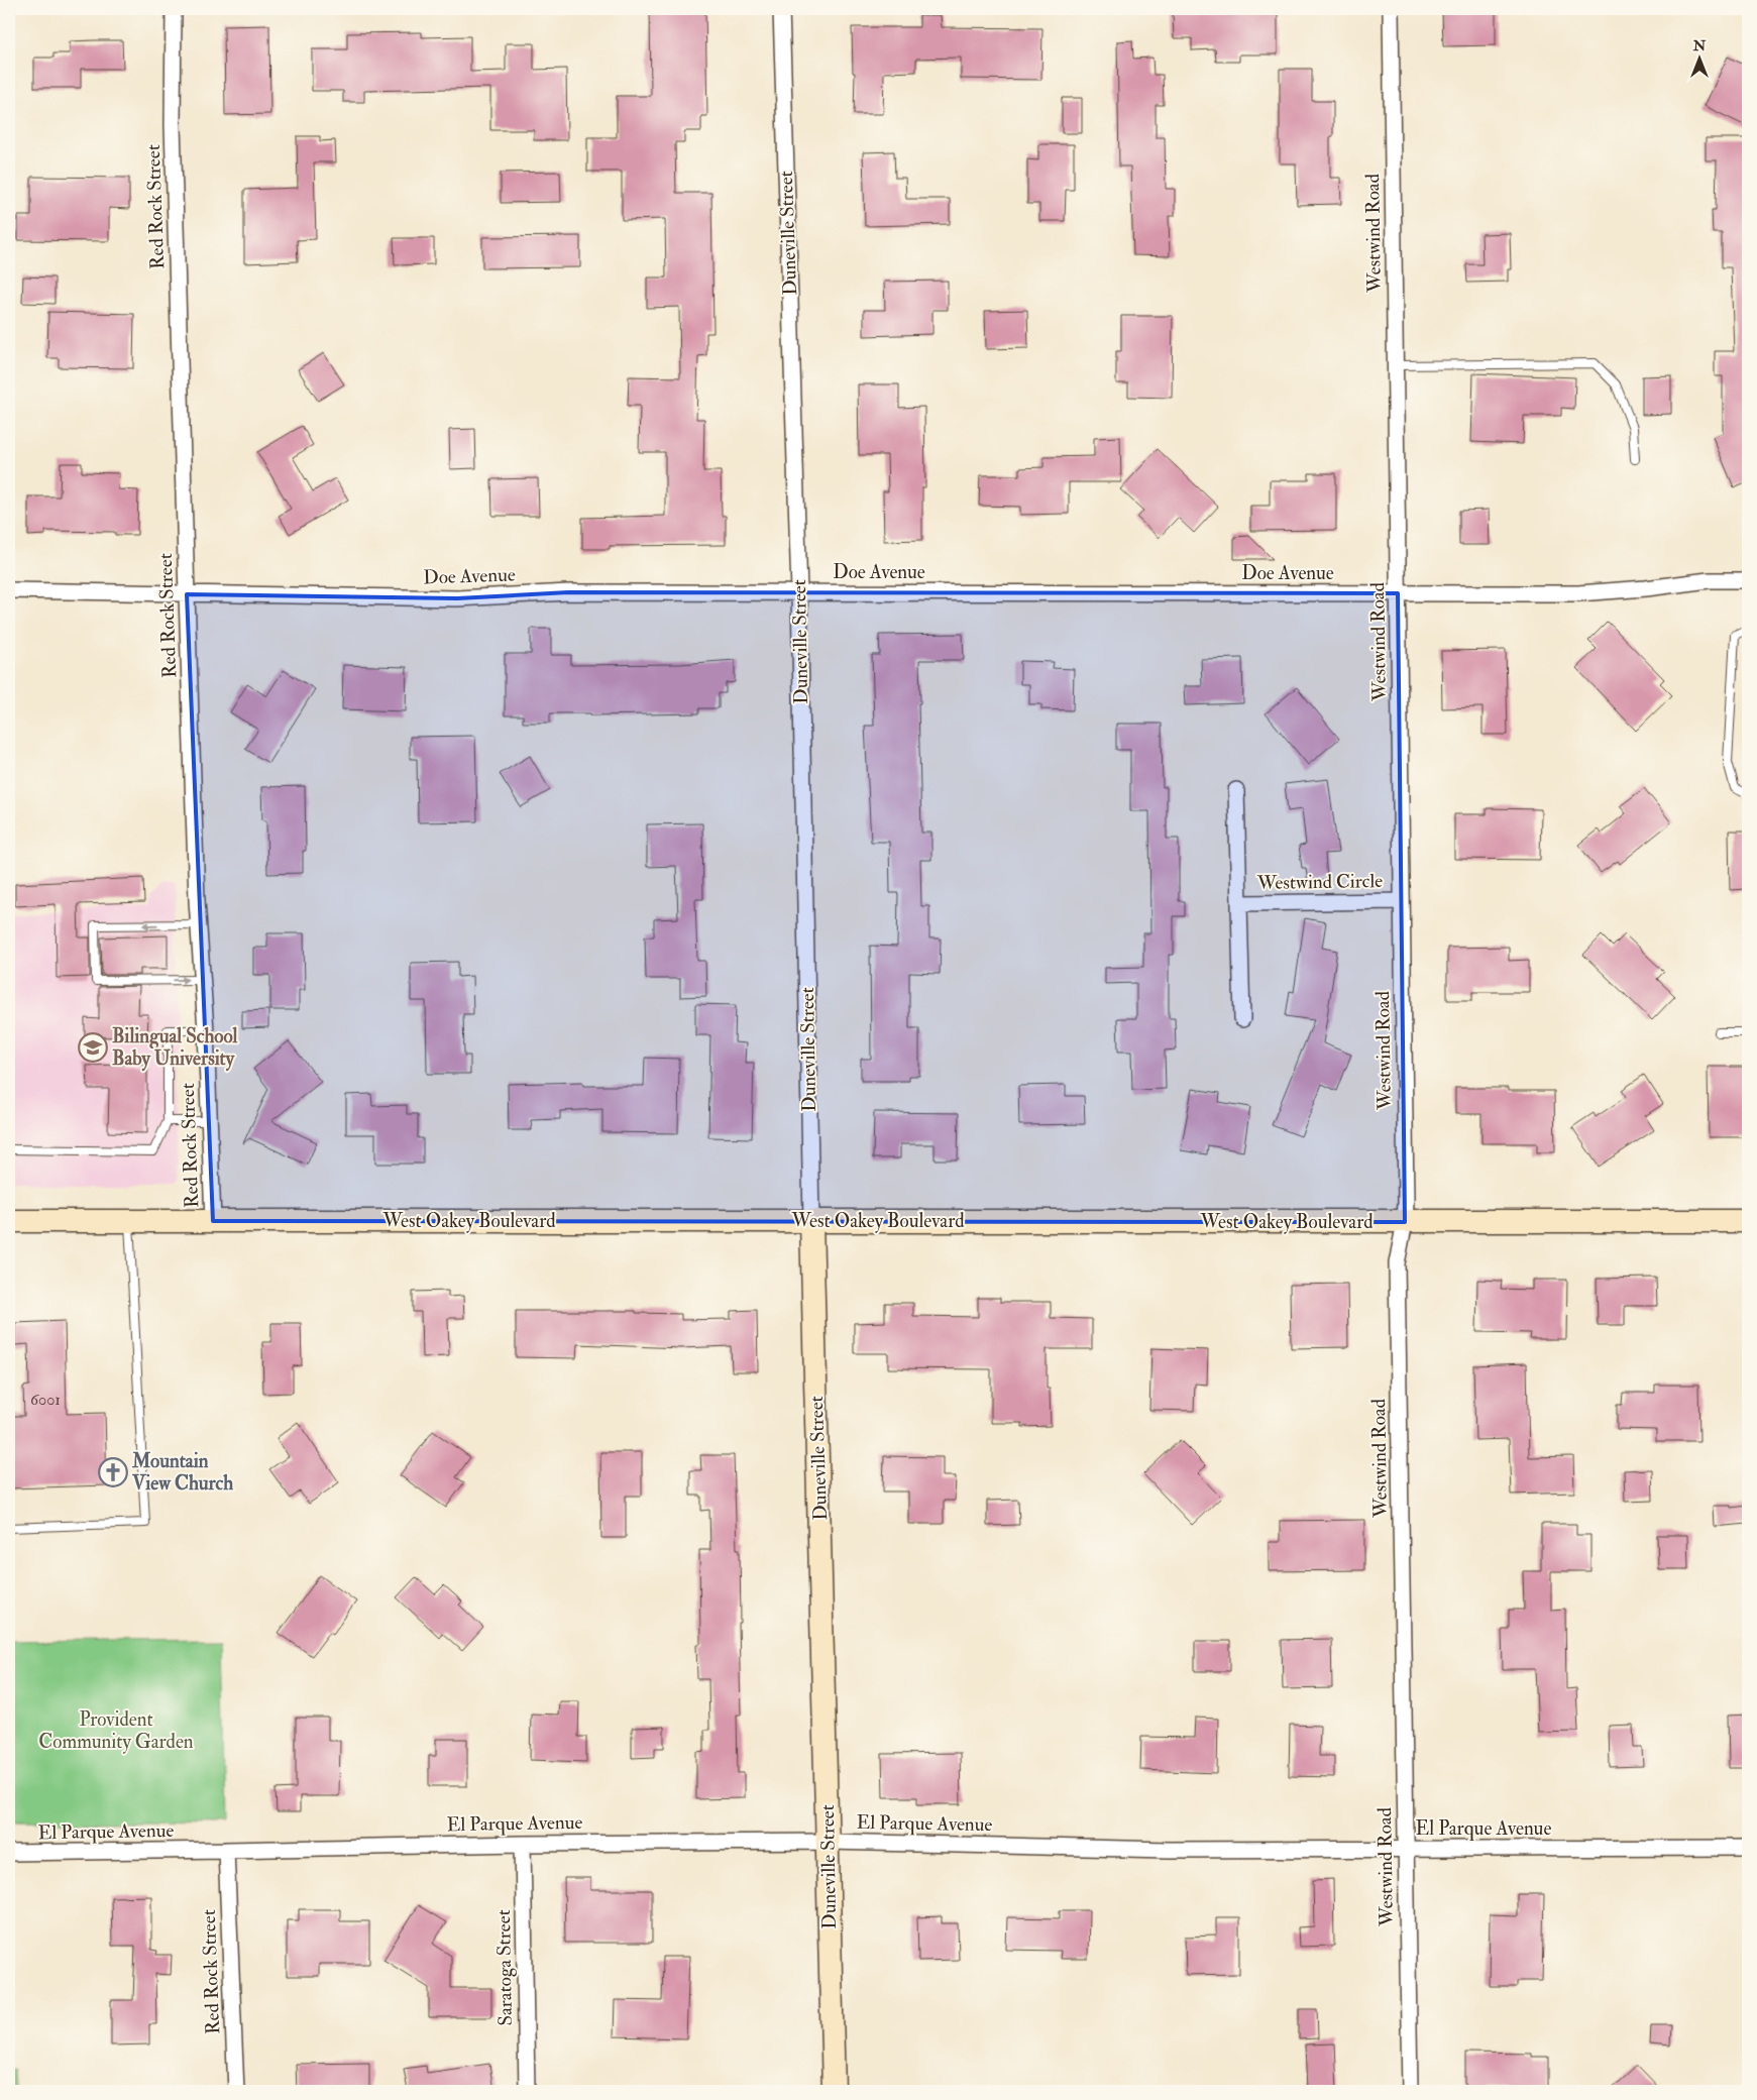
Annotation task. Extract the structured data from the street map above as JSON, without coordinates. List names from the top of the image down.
{
  "streets": {
    "main road": ["Duneville Street", "West Oakey Boulevard"],
    "street": [
      "Red Rock Street",
      "Westwind Road",
      "Doe Avenue",
      "Westwind Circle",
      "El Parque Avenue",
      "Saratoga Street"
    ]
  },
  "crossings": [
    ["Red Rock Street", "Doe Avenue"],
    ["Red Rock Street", "West Oakey Boulevard"],
    ["Red Rock Street", "El Parque Avenue"],
    ["Duneville Street", "Doe Avenue"],
    ["Duneville Street", "West Oakey Boulevard"],
    ["Duneville Street", "El Parque Avenue"],
    ["Westwind Road", "Doe Avenue"],
    ["Westwind Road", "Westwind Circle"],
    ["Westwind Road", "West Oakey Boulevard"],
    ["Westwind Road", "El Parque Avenue"],
    ["El Parque Avenue", "Saratoga Street"]
  ],
  "parks": ["Provident Community Garden"],
  "places": {
    "school or university": ["Bilingual School Baby University"],
    "church": ["Mountain View Church"]
  },
  "house_numbers": ["6001"],
  "north": "top"
}
